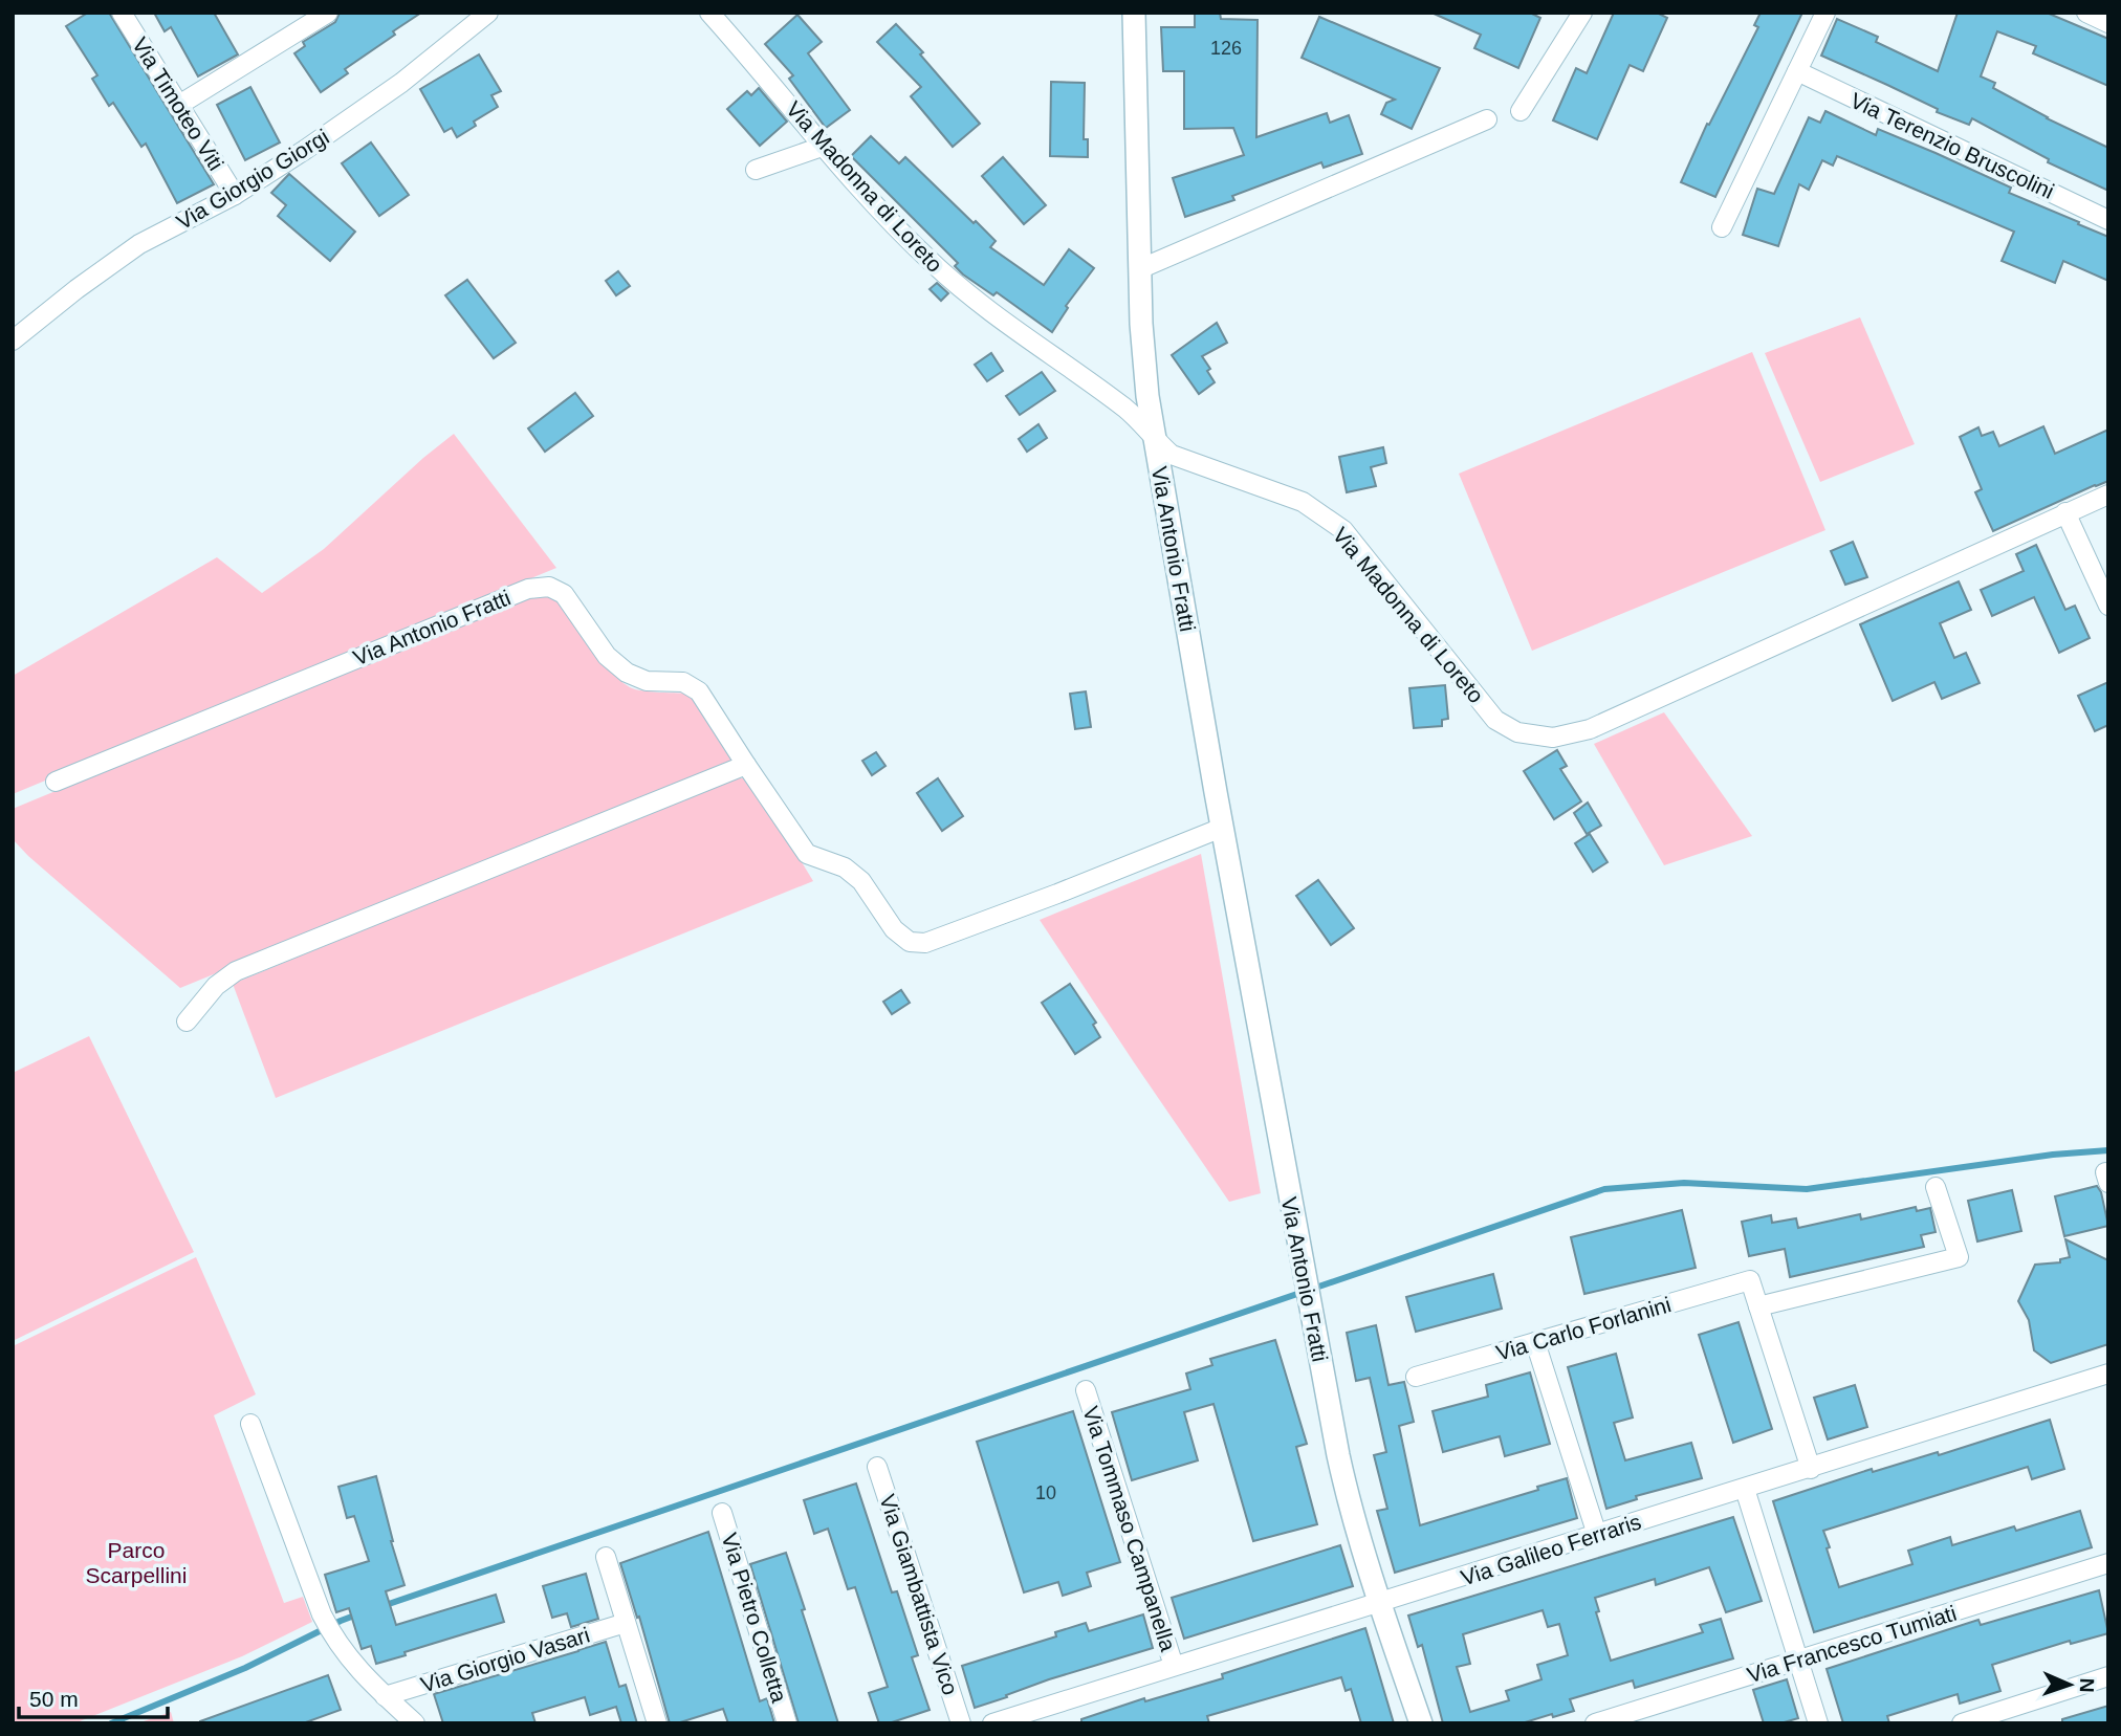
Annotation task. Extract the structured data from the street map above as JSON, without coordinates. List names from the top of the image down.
{
  "streets": {
    "street": [
      "Via Timoteo Viti",
      "Via Terenzio Bruscolini",
      "Via Giorgio Giorgi",
      "Via Madonna di Loreto",
      "Via Antonio Fratti",
      "Via Carlo Forlanini",
      "Via Tommaso Campanella",
      "Via Galileo Ferraris",
      "Via Giambattista Vico",
      "Via Pietro Colletta",
      "Via Francesco Tumiati",
      "Via Giorgio Vasari"
    ]
  },
  "crossings": [
    ["Via Timoteo Viti", "Via Giorgio Giorgi"],
    ["Via Madonna di Loreto", "Via Antonio Fratti"],
    ["Via Antonio Fratti", "Via Galileo Ferraris"],
    ["Via Tommaso Campanella", "Via Galileo Ferraris"]
  ],
  "parks": ["Parco Scarpellini"],
  "house_numbers": ["126", "10"],
  "scale_bar": "50 m",
  "north": "right"
}
